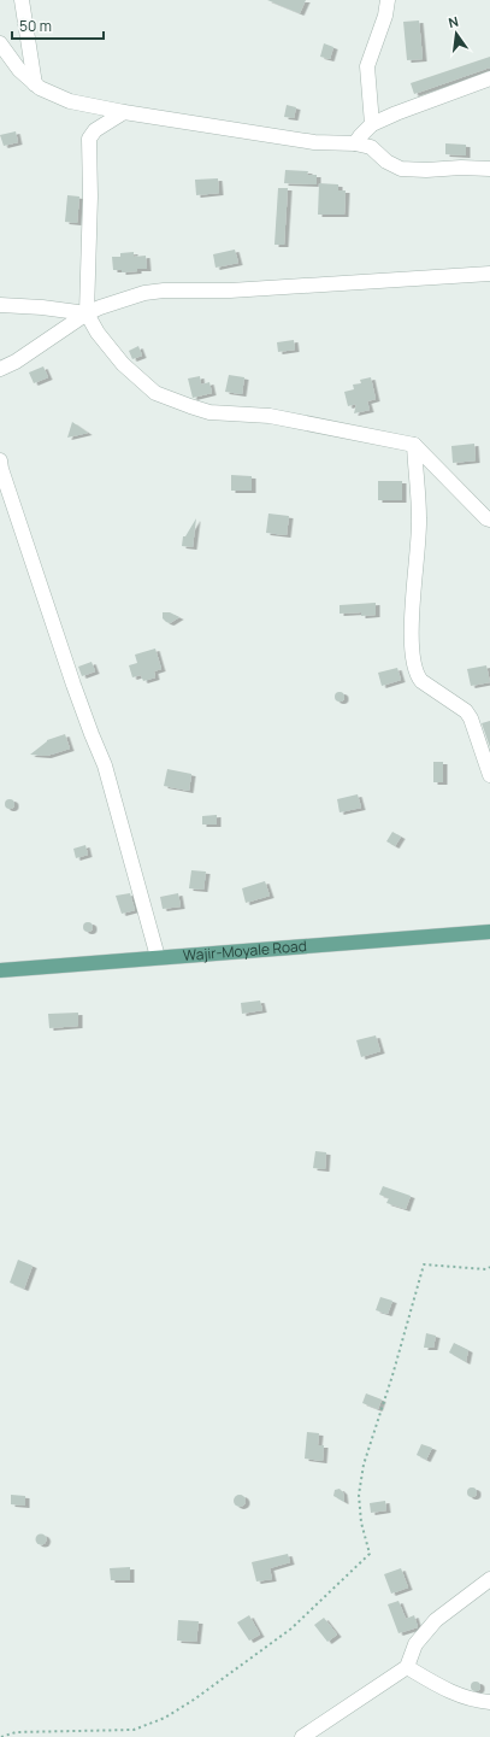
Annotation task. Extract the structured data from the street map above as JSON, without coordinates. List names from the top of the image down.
{
  "streets": {
    "main road": ["Wajir-Moyale Road"]
  },
  "scale_bar": "50 m",
  "north": "top"
}
